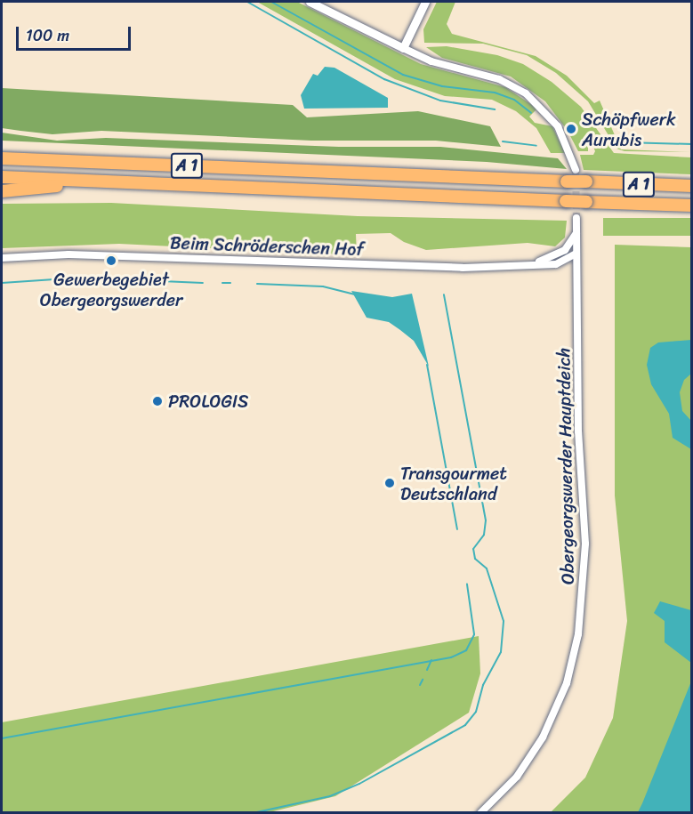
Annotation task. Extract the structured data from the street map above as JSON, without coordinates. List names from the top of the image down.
{
  "streets": {
    "highway": ["A 1"],
    "street": ["Beim Schröderschen Hof", "Obergeorgswerder Hauptdeich"]
  },
  "crossings": [
    ["Beim Schröderschen Hof", "Obergeorgswerder Hauptdeich"]
  ],
  "places": [
    "Schöpfwerk Aurubis",
    "Gewerbegebiet Obergeorgswerder",
    "PROLOGIS",
    "Transgourmet Deutschland"
  ],
  "scale_bar": "100 m"
}
